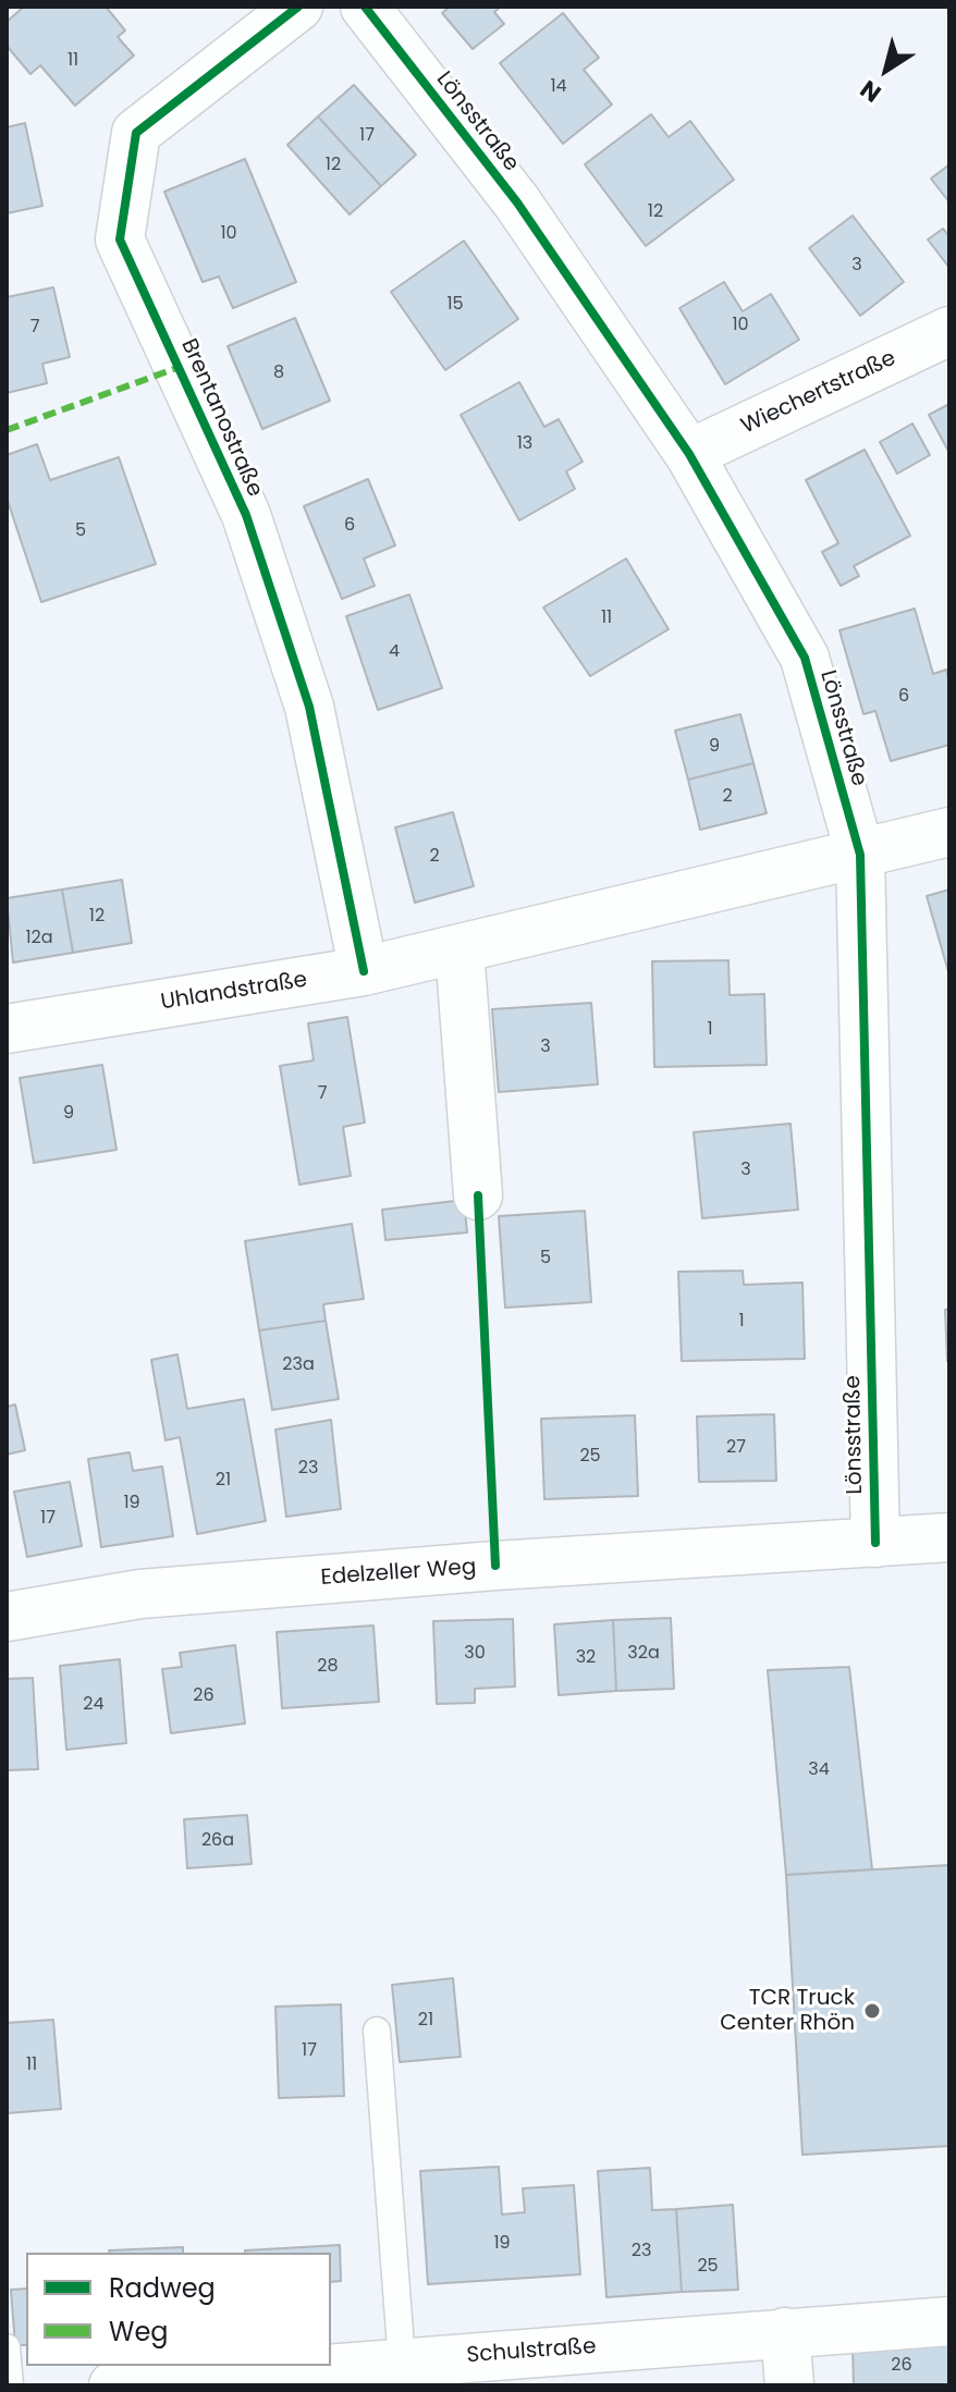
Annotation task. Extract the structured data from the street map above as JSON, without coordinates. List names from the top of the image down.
{
  "streets": {
    "street": [
      "Lönsstraße",
      "Wiechertstraße",
      "Brentanostraße",
      "Uhlandstraße",
      "Edelzeller Weg",
      "Schulstraße"
    ]
  },
  "crossings": [
    ["Lönsstraße", "Wiechertstraße"],
    ["Lönsstraße", "Uhlandstraße"],
    ["Lönsstraße", "Edelzeller Weg"],
    ["Brentanostraße", "Uhlandstraße"]
  ],
  "places": ["TCR Truck Center Rhön"],
  "house_numbers": [
    "11",
    "14",
    "17",
    "12",
    "12",
    "10",
    "3",
    "15",
    "10",
    "7",
    "8",
    "13",
    "6",
    "5",
    "11",
    "4",
    "6",
    "9",
    "2",
    "2",
    "12",
    "12a",
    "1",
    "3",
    "7",
    "9",
    "3",
    "5",
    "1",
    "23a",
    "27",
    "25",
    "23",
    "21",
    "19",
    "17",
    "30",
    "32a",
    "32",
    "28",
    "26",
    "24",
    "34",
    "26a",
    "21",
    "17",
    "11",
    "19",
    "23",
    "25",
    "26"
  ],
  "legend": ["Radweg", "Weg"],
  "north": "bottom left"
}
